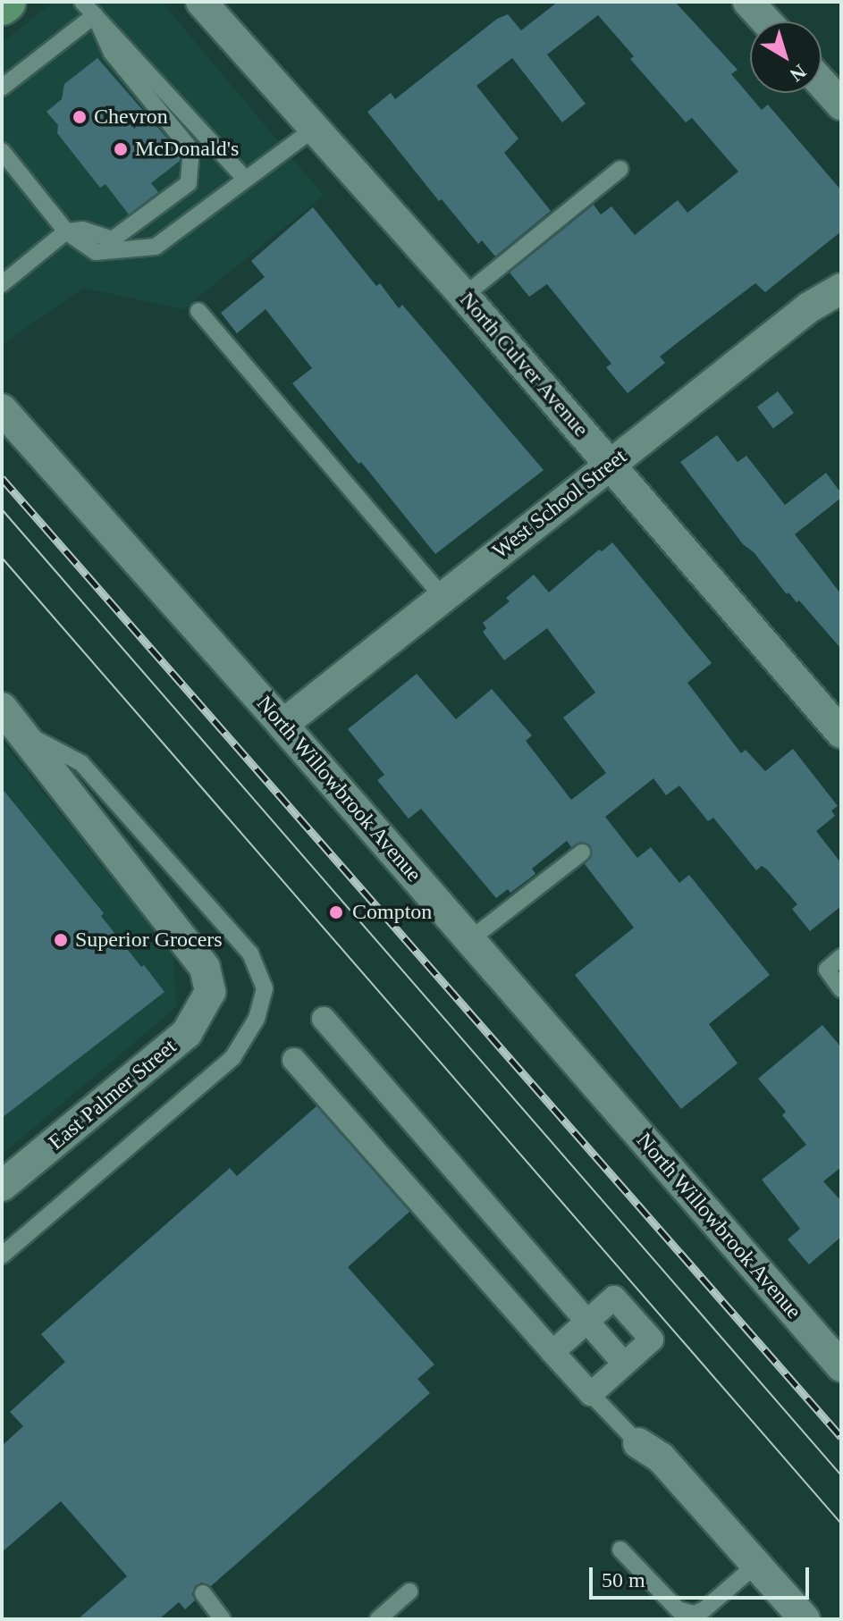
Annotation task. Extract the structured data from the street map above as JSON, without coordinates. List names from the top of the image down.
{
  "streets": {
    "street": [
      "North Culver Avenue",
      "West School Street",
      "North Willowbrook Avenue",
      "East Palmer Street"
    ]
  },
  "crossings": [
    ["North Culver Avenue", "West School Street"],
    ["West School Street", "North Willowbrook Avenue"]
  ],
  "places": [
    "Chevron",
    "McDonald's",
    "Compton",
    "Superior Grocers"
  ],
  "scale_bar": "50 m",
  "north": "bottom right"
}
